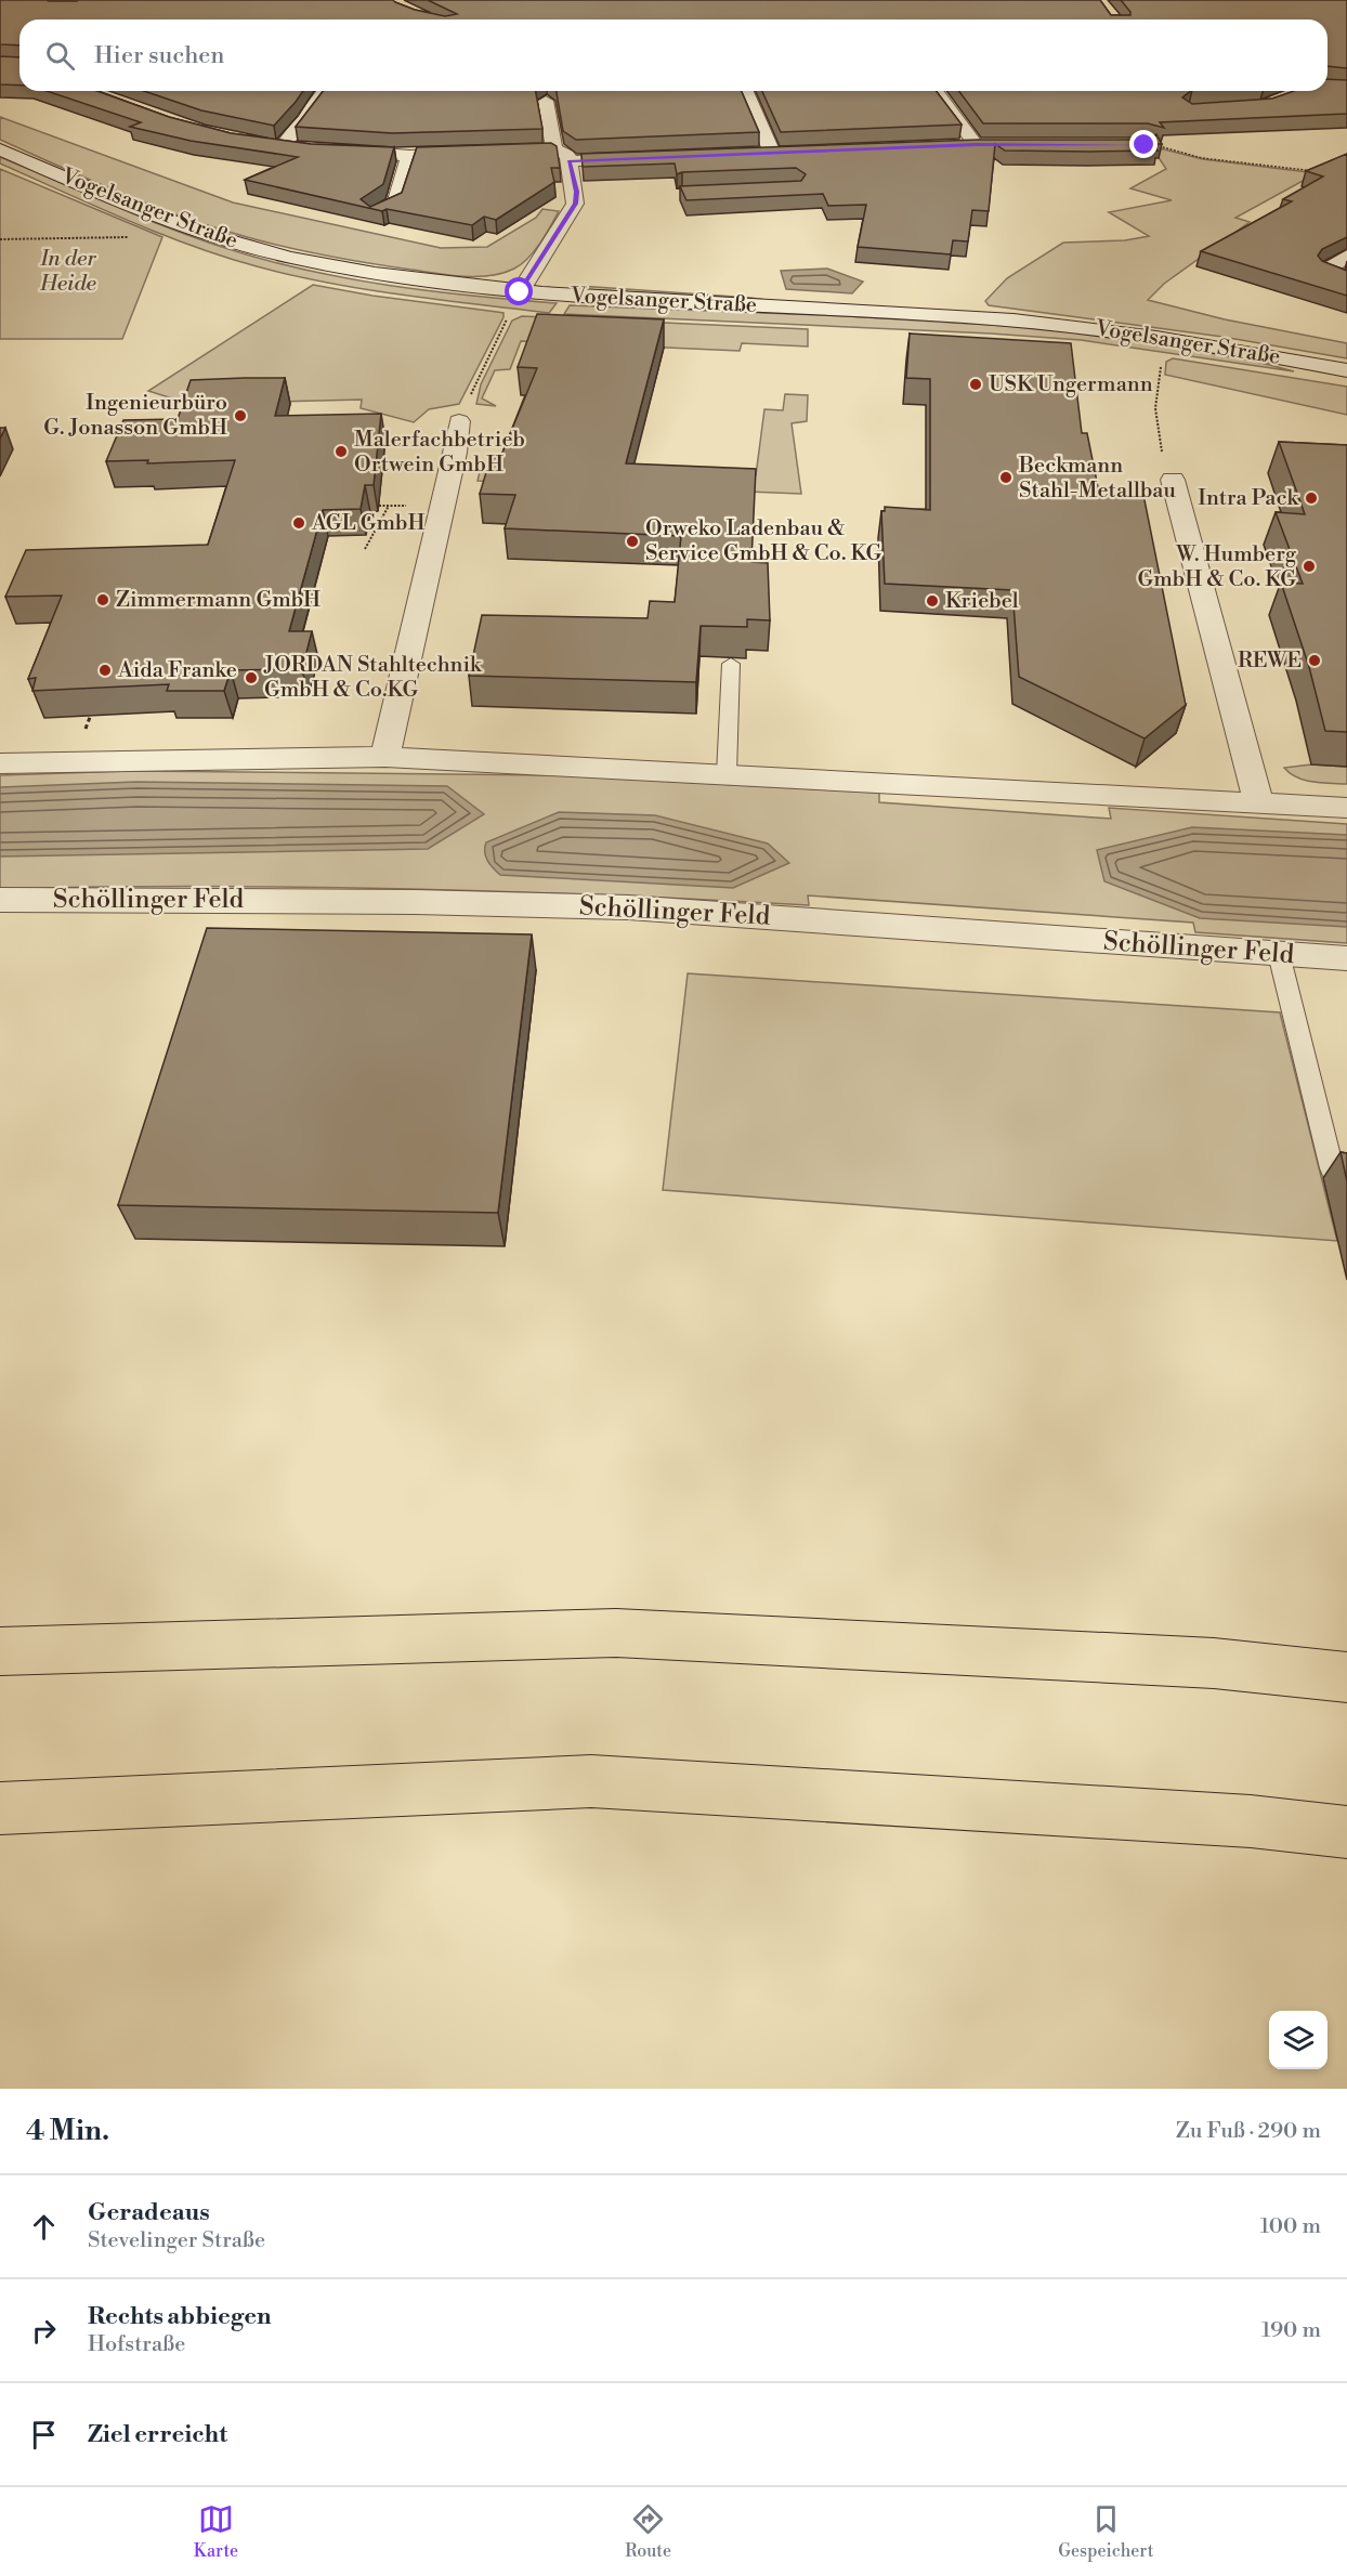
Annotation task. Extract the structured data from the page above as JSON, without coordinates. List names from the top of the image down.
{
  "streets": {
    "street": ["Vogelsanger Straße", "Schöllinger Feld"]
  },
  "parks": ["In der Heide"],
  "places": [
    "USK Ungermann",
    "Ingenieurbüro G. Jonasson GmbH",
    "Malerfachbetrieb Ortwein GmbH",
    "Beckmann Stahl-Metallbau",
    "Intra Pack",
    "AGL GmbH",
    "Orweko Ladenbau & Service GmbH & Co. KG",
    "W. Humberg GmbH & Co. KG",
    "Zimmermann GmbH",
    "Kriebel",
    "REWE",
    "Aida Franke",
    "JORDAN Stahltechnik GmbH & Co.KG"
  ],
  "page": {
    "search": "Hier suchen",
    "heading": ["4 Min.", "Zu Fuß · 290 m"],
    "list": [
      ["Geradeaus", "Stevelinger Straße", "100 m"],
      ["Rechts abbiegen", "Hofstraße", "190 m"],
      "Ziel erreicht"
    ],
    "nav": ["Karte", "Route", "Gespeichert"]
  }
}
